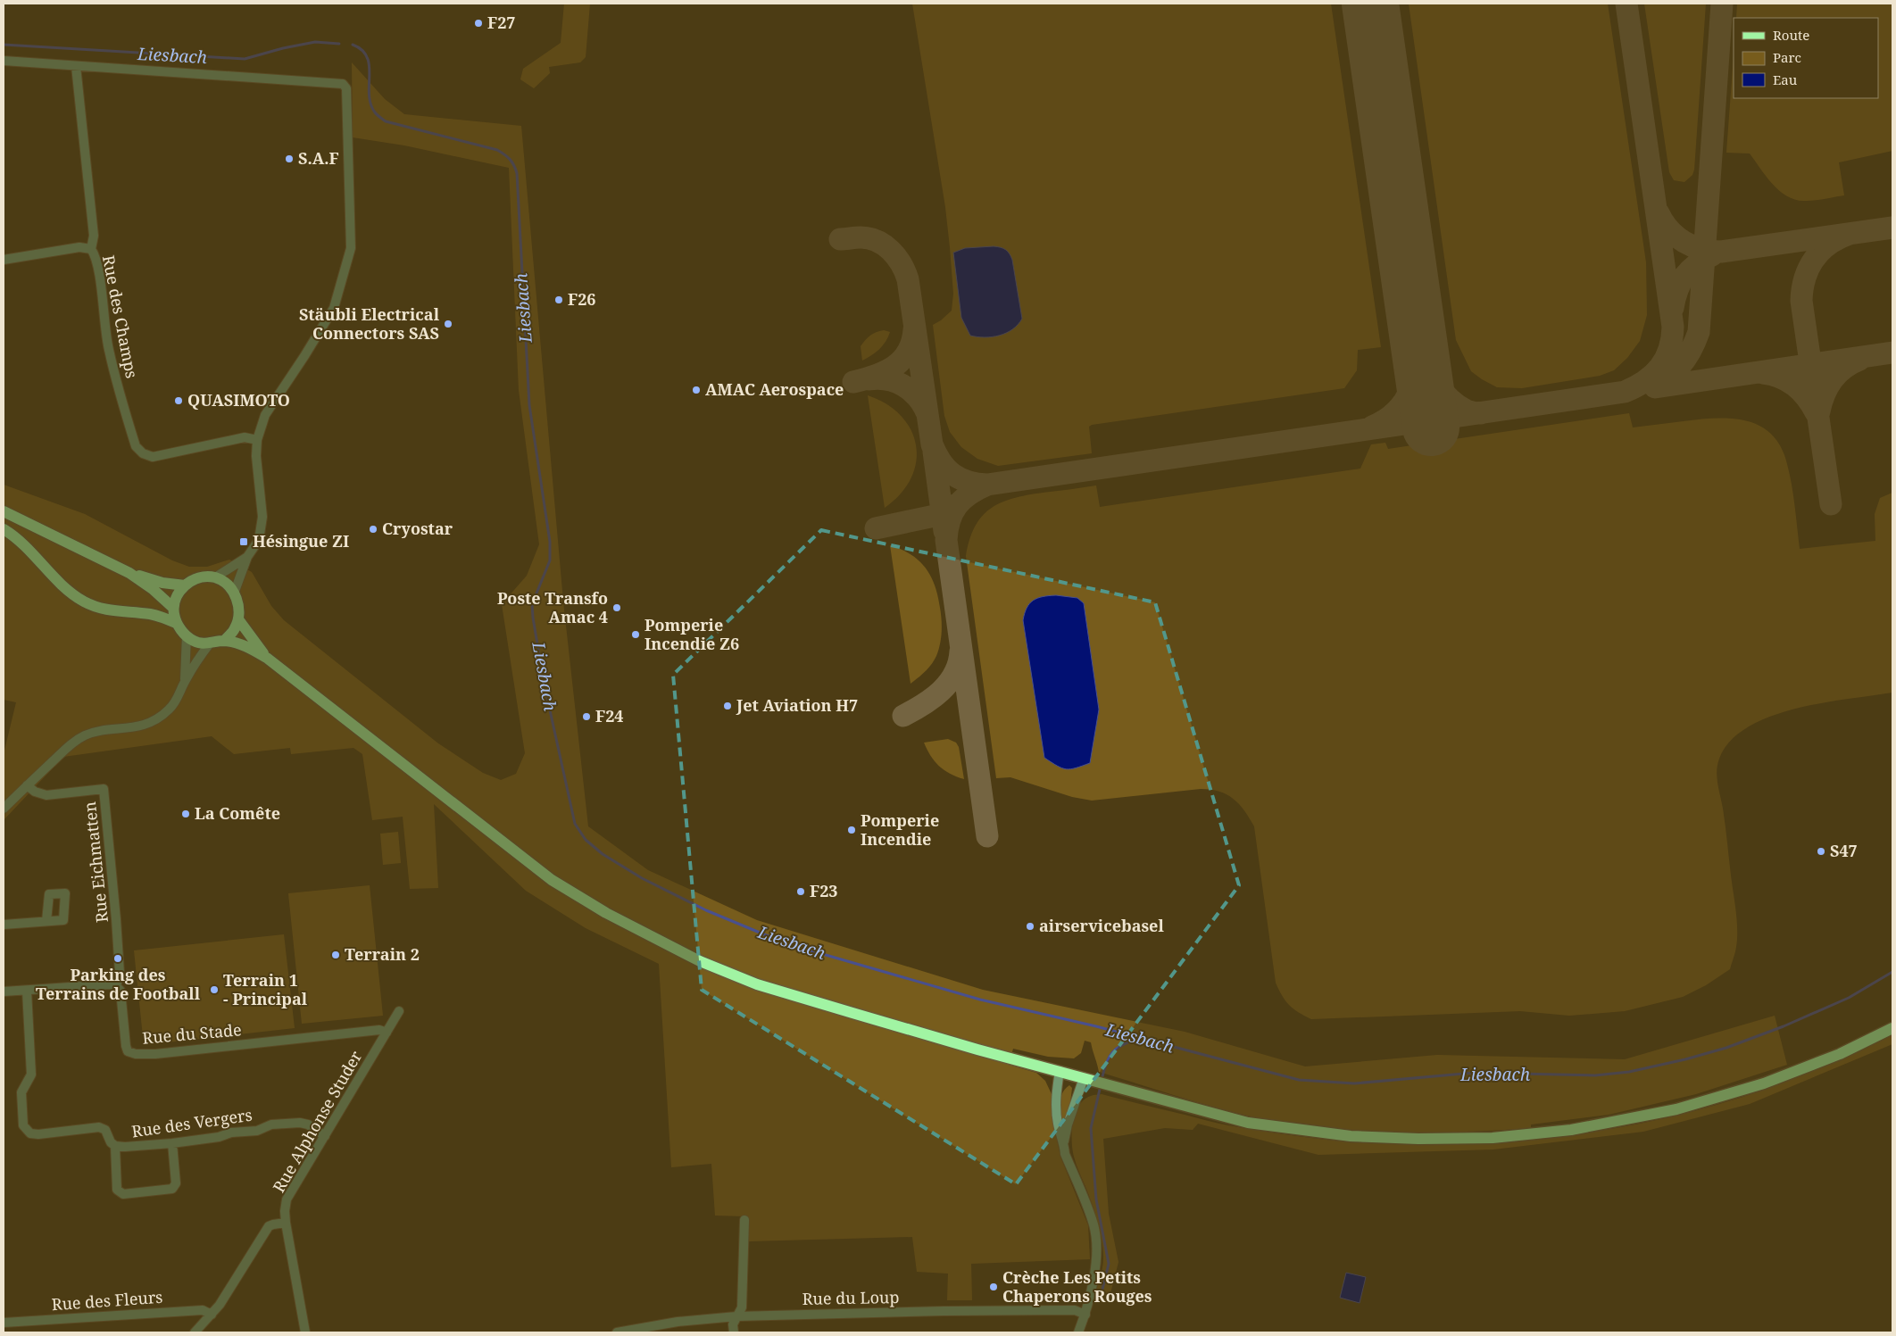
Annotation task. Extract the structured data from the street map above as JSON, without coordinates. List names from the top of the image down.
{
  "streets": {
    "street": [
      "Rue des Champs",
      "Rue Eichmatten",
      "Rue du Stade",
      "Rue Alphonse Studer",
      "Rue des Vergers",
      "Rue du Loup",
      "Rue des Fleurs"
    ]
  },
  "crossings": [
    ["Rue Eichmatten", "Rue du Stade"],
    ["Rue du Stade", "Rue Alphonse Studer"],
    ["Rue Alphonse Studer", "Rue des Vergers"]
  ],
  "water": ["Liesbach"],
  "places": {
    "other": [
      "F27",
      "S.A.F",
      "F26",
      "Stäubli Electrical Connectors SAS",
      "AMAC Aerospace",
      "QUASIMOTO",
      "Cryostar",
      "Poste Transfo Amac 4",
      "Pomperie Incendie Z6",
      "Jet Aviation H7",
      "F24",
      "La Comête",
      "Pomperie Incendie",
      "S47",
      "F23",
      "airservicebasel",
      "Terrain 2",
      "Parking des Terrains de Football",
      "Terrain 1 - Principal",
      "Crèche Les Petits Chaperons Rouges"
    ],
    "transit": ["Hésingue ZI"]
  },
  "legend": ["Route", "Parc", "Eau"]
}
